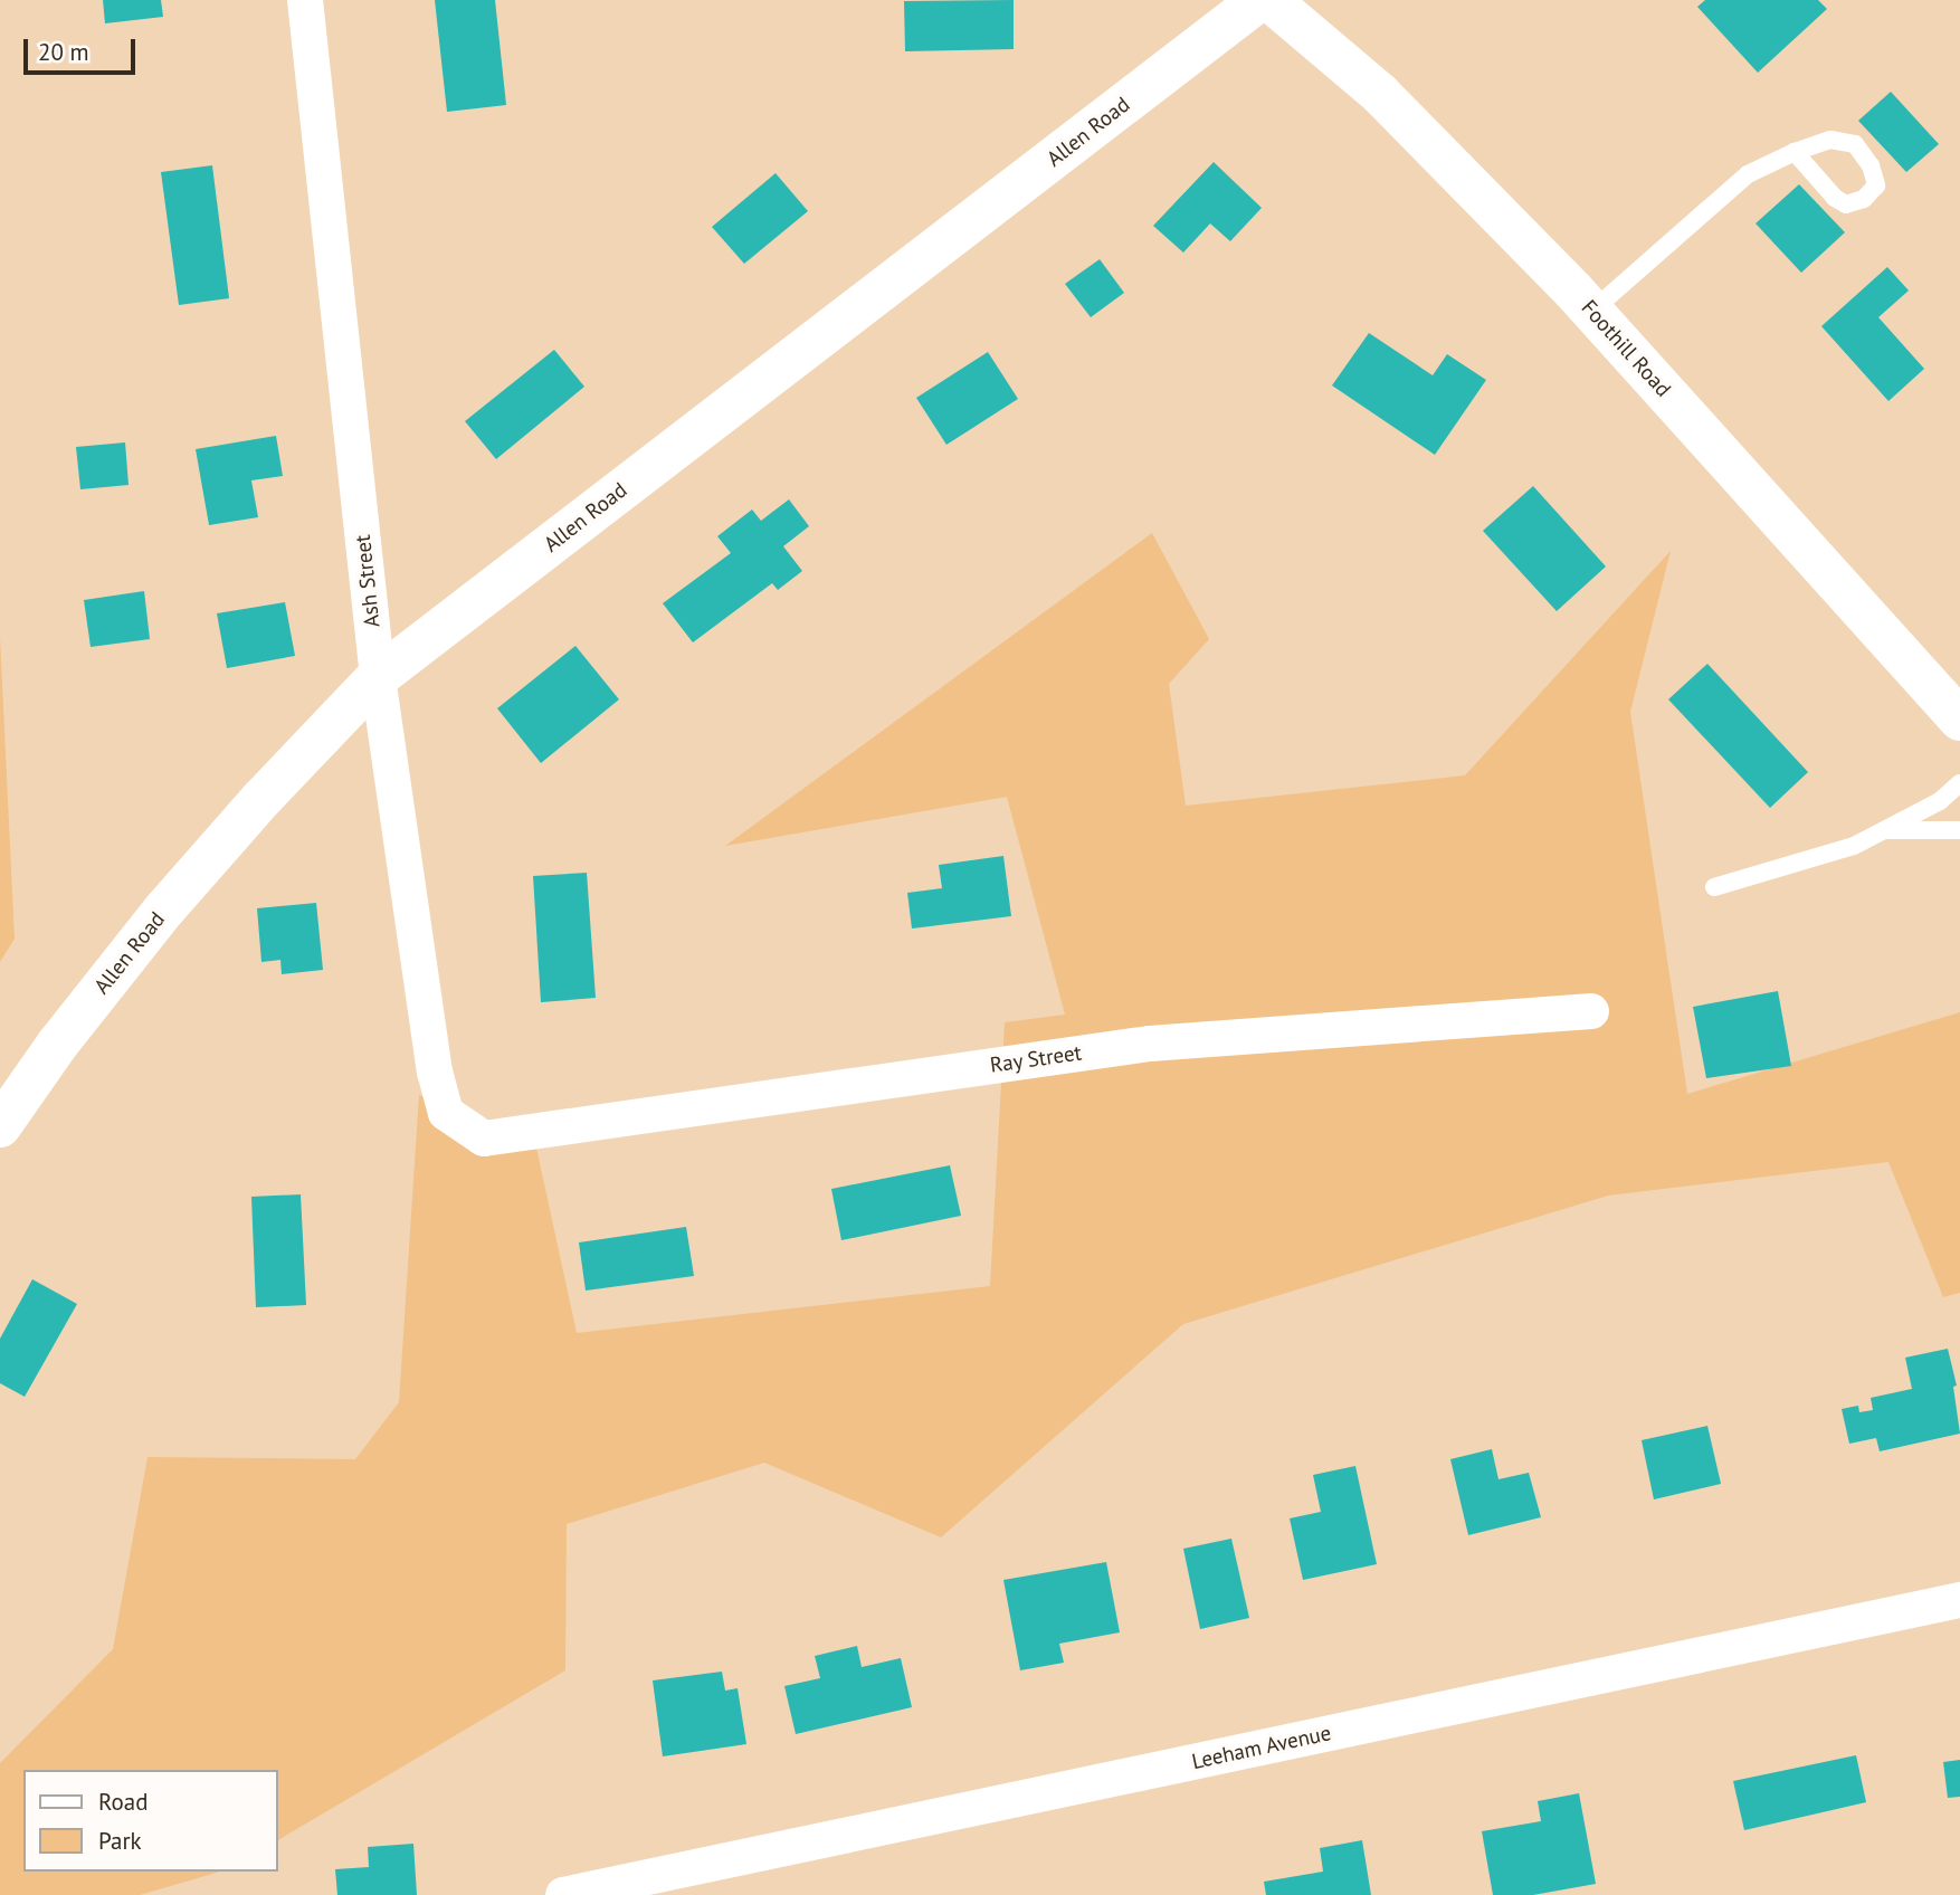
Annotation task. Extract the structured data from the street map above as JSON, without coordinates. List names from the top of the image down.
{
  "streets": {
    "street": [
      "Allen Road",
      "Foothill Road",
      "Ash Street",
      "Ray Street",
      "Leeham Avenue"
    ]
  },
  "crossings": [
    ["Allen Road", "Ash Street"],
    ["Ash Street", "Ray Street"]
  ],
  "legend": ["Road", "Park"],
  "scale_bar": "20 m"
}
